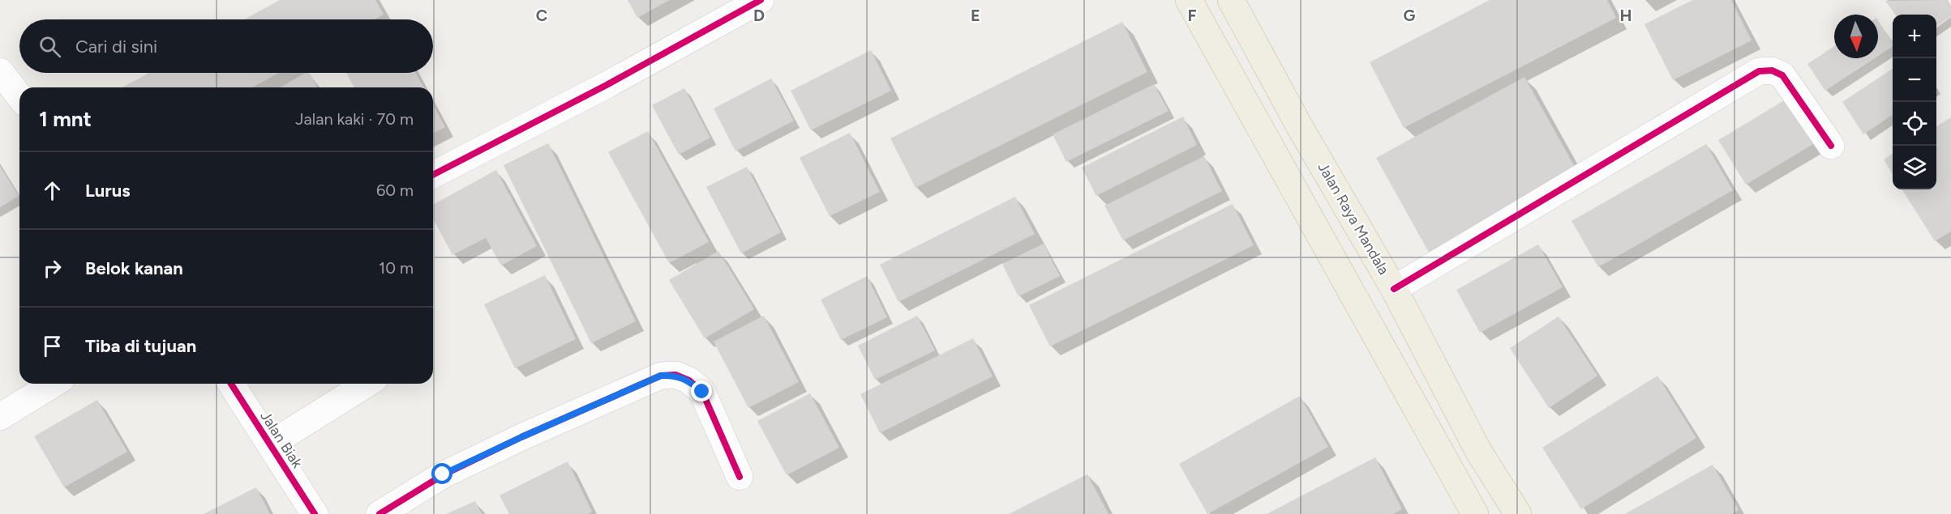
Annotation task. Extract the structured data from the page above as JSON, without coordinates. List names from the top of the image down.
{
  "streets": {
    "highway": ["Jalan Raya Mandala"],
    "street": ["Jalan Biak"]
  },
  "north": "bottom",
  "page": {
    "map_buttons": ["+", "−"],
    "search": "Cari di sini",
    "heading": ["1 mnt", "Jalan kaki · 70 m"],
    "list": [
      ["Lurus", "60 m"],
      ["Belok kanan", "10 m"],
      "Tiba di tujuan"
    ]
  },
  "grid": {
    "columns": [
      "C",
      "D",
      "E",
      "F",
      "G",
      "H"
    ]
  }
}
